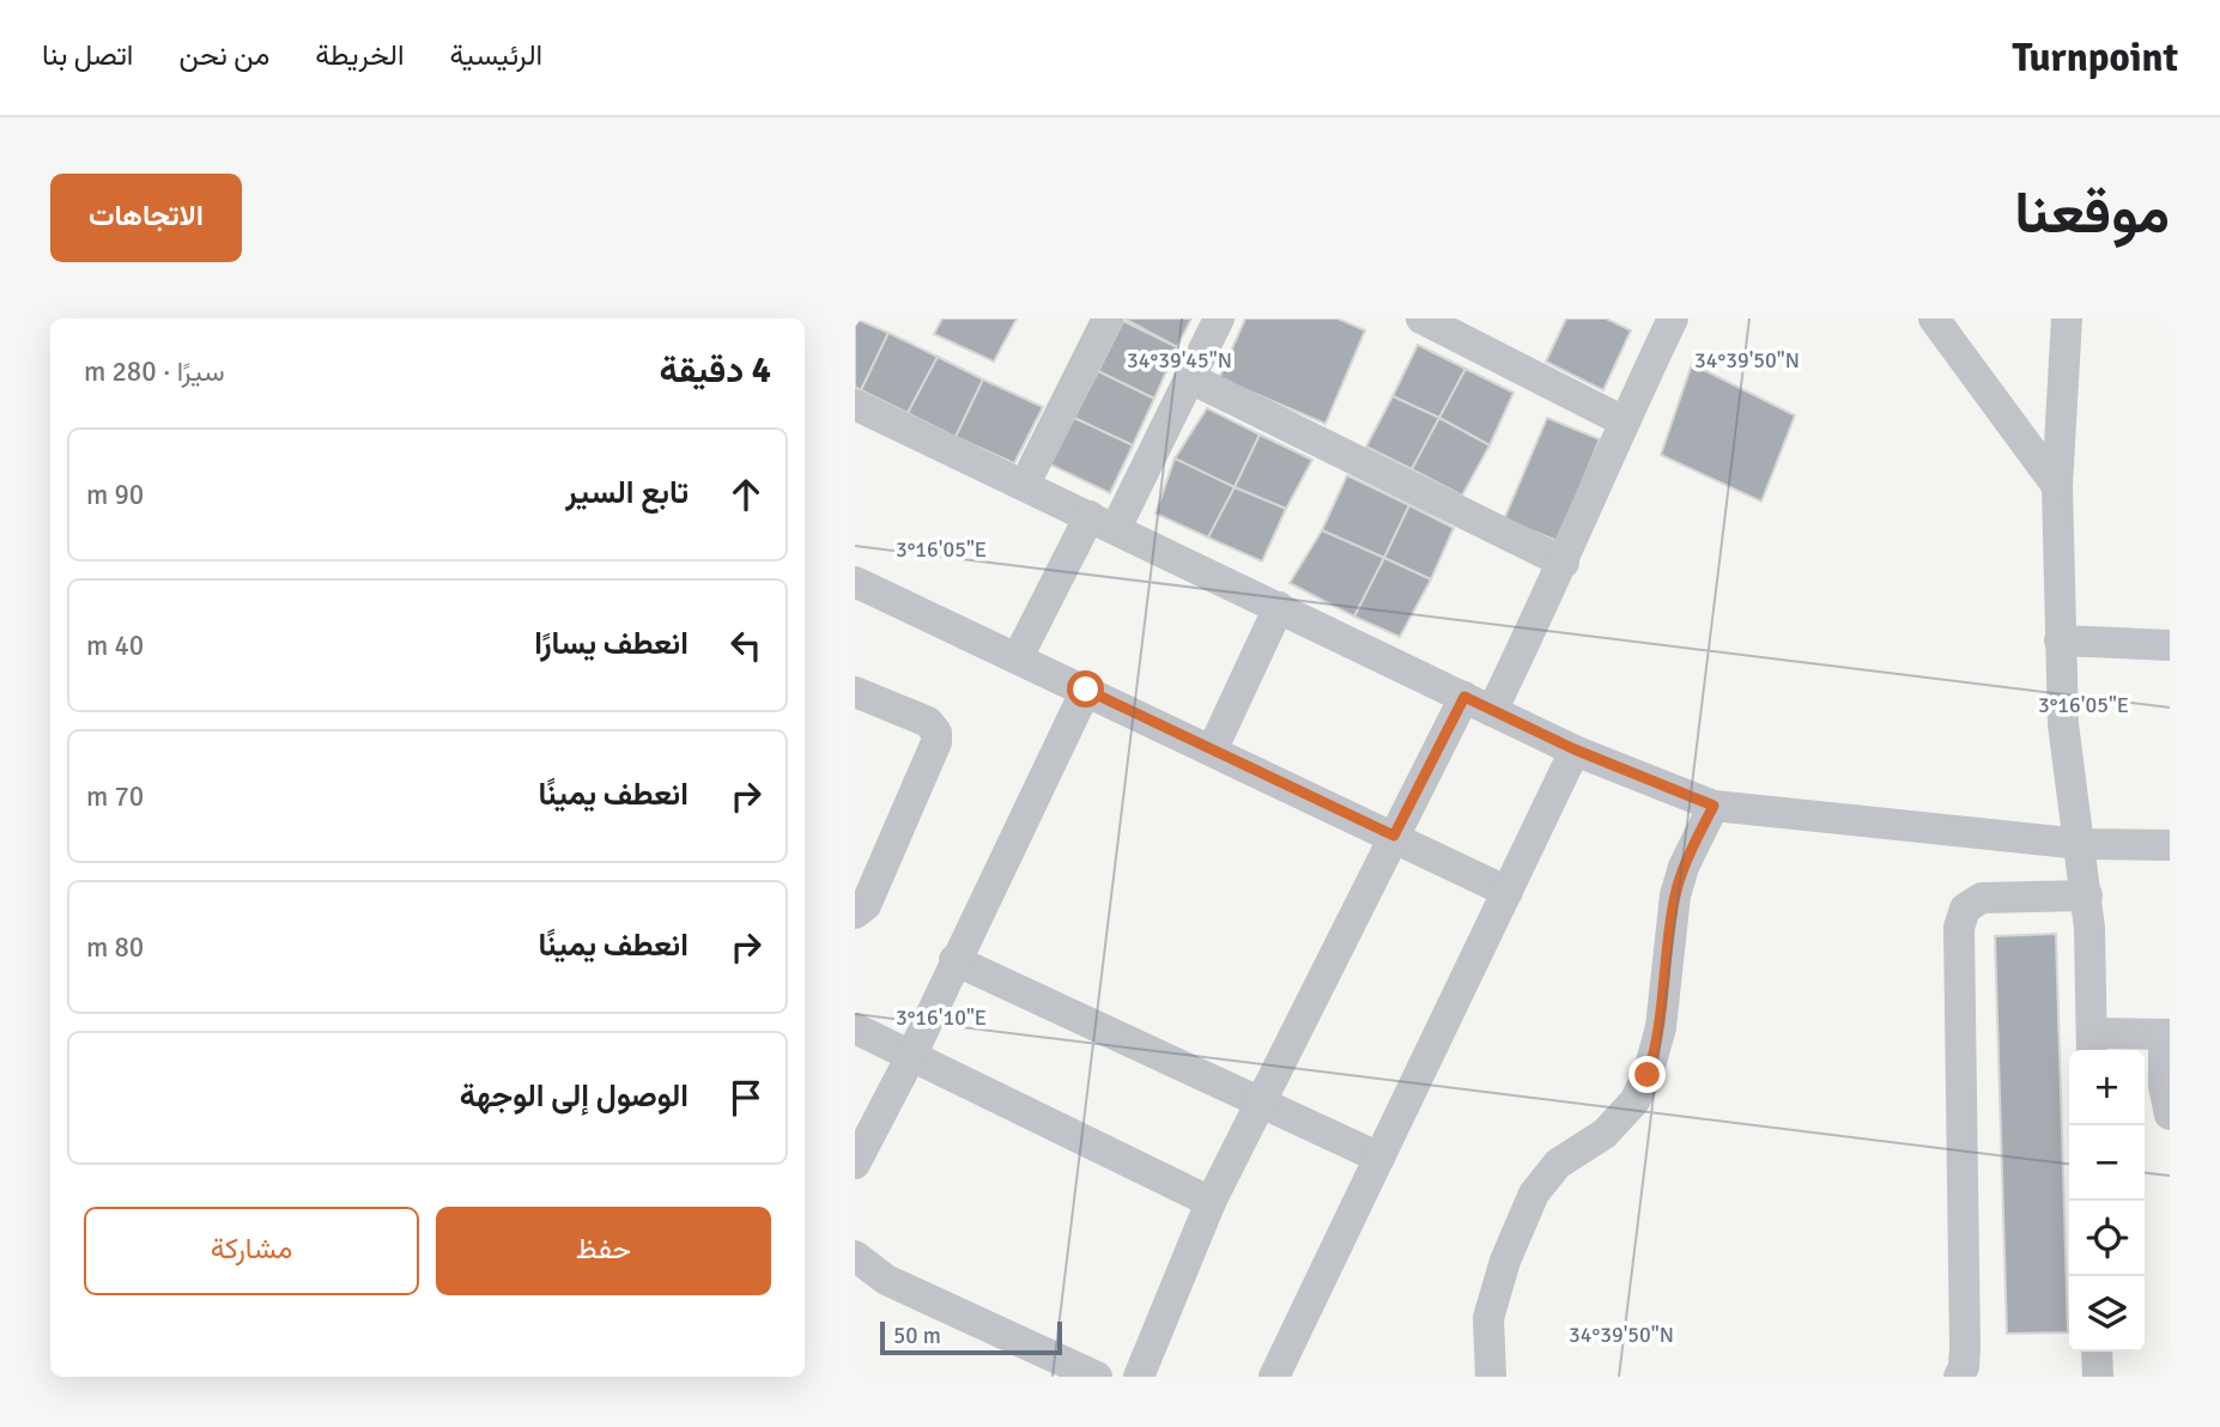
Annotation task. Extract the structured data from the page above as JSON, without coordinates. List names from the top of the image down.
{
  "scale_bar": "50 m",
  "page": {
    "header": "Turnpoint",
    "nav": [
      "الرئيسية",
      "الخريطة",
      "من نحن",
      "اتصل بنا"
    ],
    "title": "موقعنا",
    "buttons": [
      "الاتجاهات",
      ["حفظ", "مشاركة"]
    ],
    "heading": ["4 دقيقة", "سيرًا · 280 m"],
    "list": [
      ["تابع السير", "90 m"],
      ["انعطف يسارًا", "40 m"],
      ["انعطف يمينًا", "70 m"],
      ["انعطف يمينًا", "80 m"],
      "الوصول إلى الوجهة"
    ],
    "map_buttons": ["+", "−"],
    "scale": "50 m"
  },
  "coordinates": [
    "34°39'45\"N",
    "34°39'50\"N",
    "3°16'05\"E",
    "3°16'10\"E"
  ]
}
